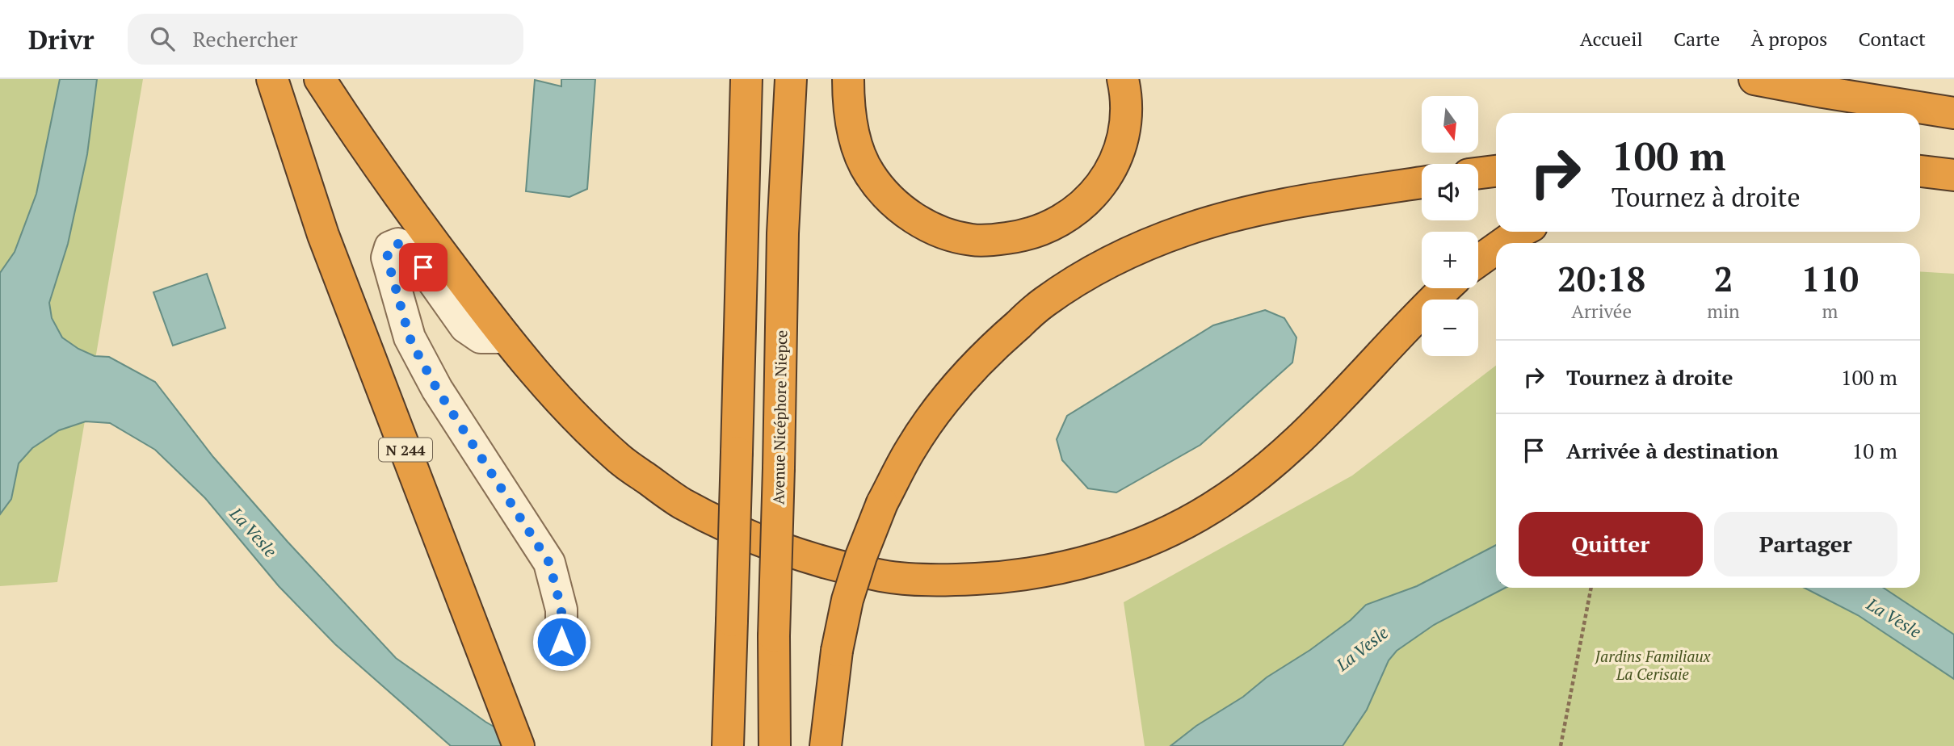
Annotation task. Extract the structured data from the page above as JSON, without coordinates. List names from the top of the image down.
{
  "streets": {
    "highway": ["Avenue Nicéphore Niepce", "N 244"]
  },
  "water": ["La Vesle"],
  "parks": ["Jardins Familiaux La Cerisaie"],
  "north": "bottom",
  "page": {
    "header": "Drivr",
    "search": "Rechercher",
    "nav": [
      "Accueil",
      "Carte",
      "À propos",
      "Contact"
    ],
    "map_buttons": ["+", "−"],
    "turn": ["100 m", "Tournez à droite"],
    "eta": [
      "20:18",
      "Arrivée",
      "2",
      "min",
      "110",
      "m"
    ],
    "list": [
      {
        "name": "Tournez à droite",
        "value": "100 m"
      },
      {
        "name": "Arrivée à destination",
        "value": "10 m"
      }
    ],
    "buttons": ["Quitter", "Partager"]
  }
}
